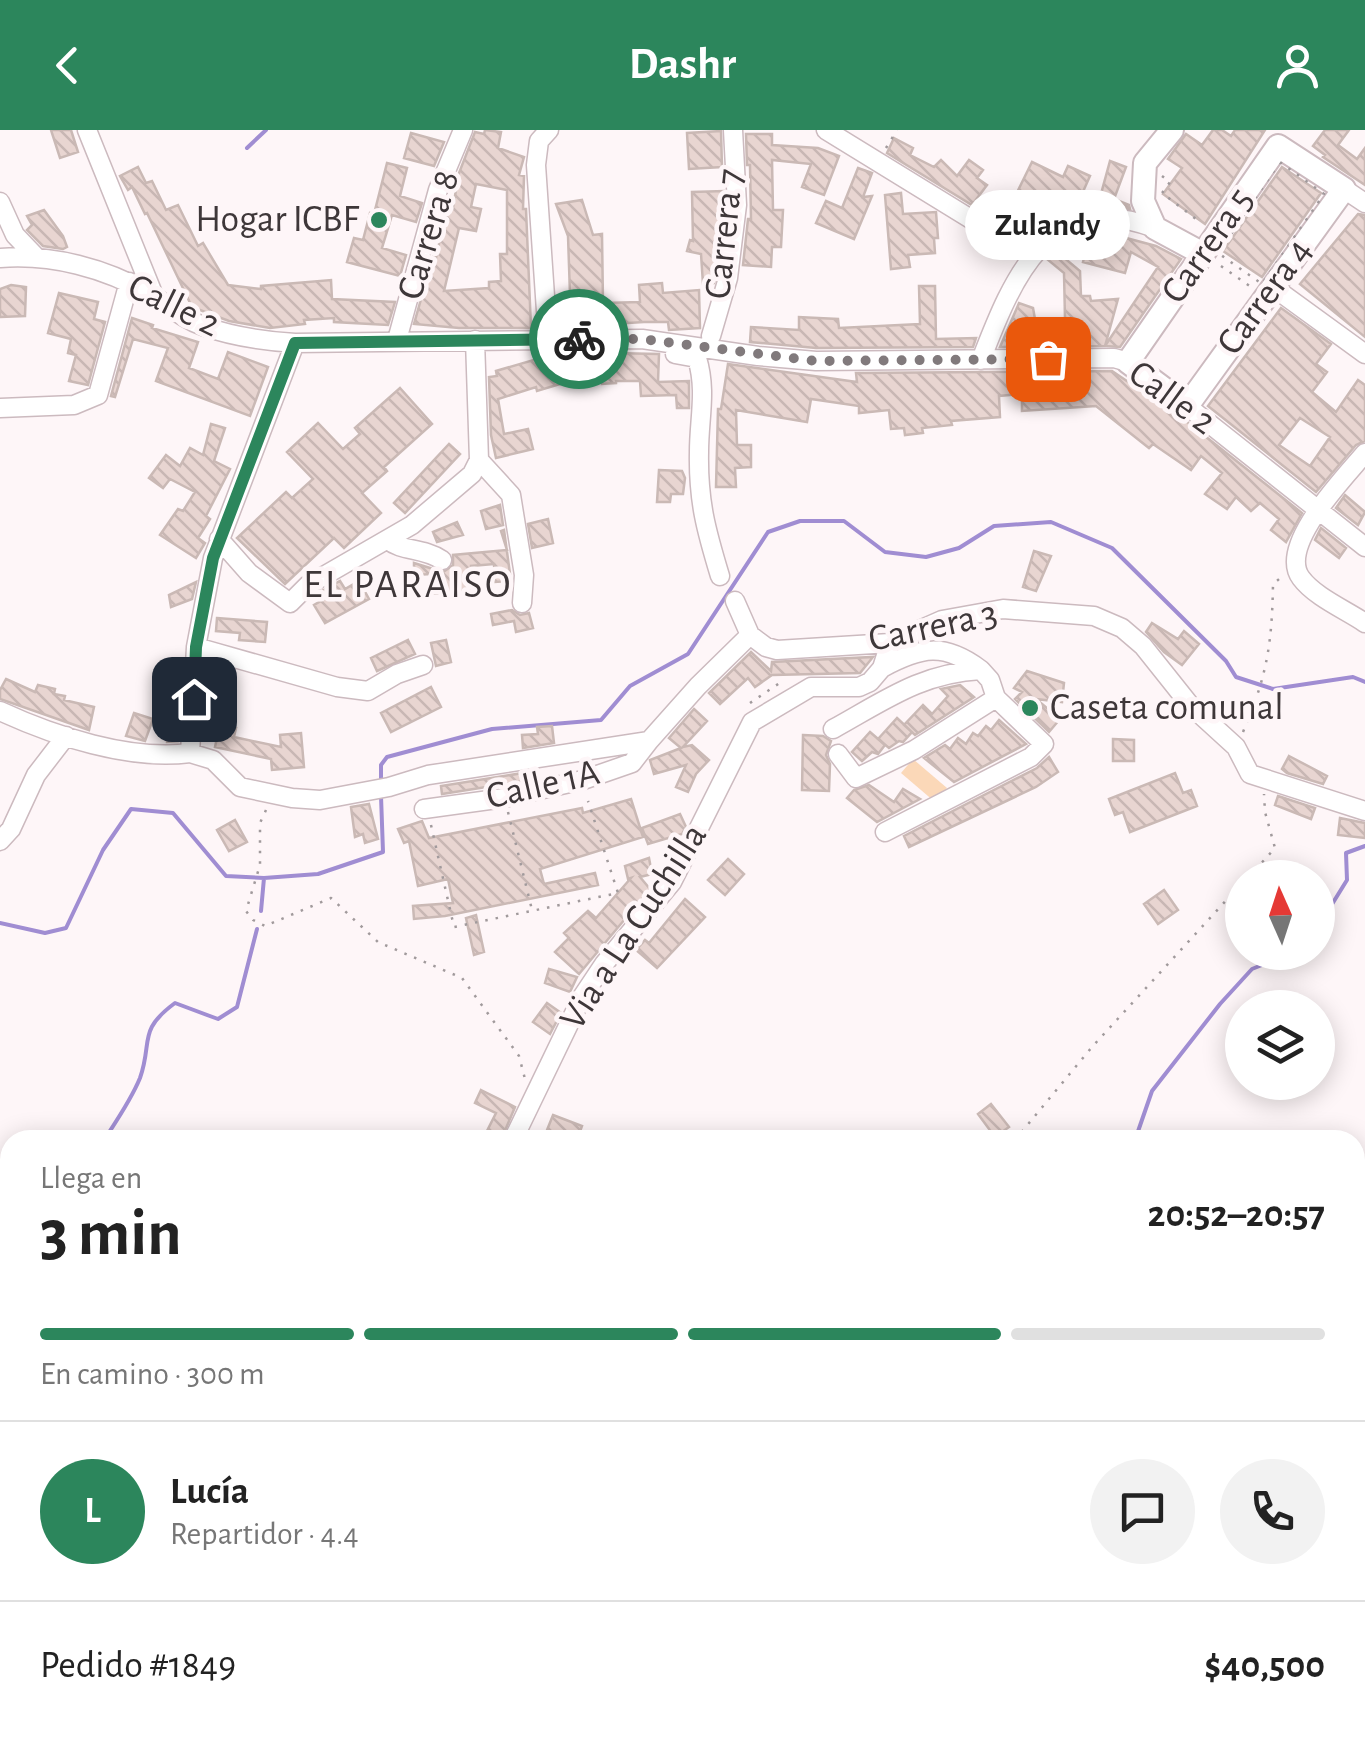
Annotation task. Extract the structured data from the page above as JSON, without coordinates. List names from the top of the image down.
{
  "streets": {
    "main road": ["Carrera 5", "Carrera 4", "Calle 2"],
    "street": [
      "Carrera 7",
      "Carrera 8",
      "Carrera 3",
      "Calle 1A",
      "Via a La Cuchilla"
    ]
  },
  "crossings": [
    ["Carrera 8", "Calle 2"],
    ["Carrera 5", "Calle 2"],
    ["Carrera 4", "Calle 2"]
  ],
  "districts": ["EL PARAISO"],
  "places": ["Hogar ICBF", "Zulandy", "Caseta comunal"],
  "north": "top",
  "page": {
    "header": "Dashr",
    "bubble": "Zulandy",
    "heading": ["3 min", "Llega en", "20:52–20:57"],
    "panel": [
      "Lucía",
      "Repartidor · 4.4",
      "Pedido #1849",
      "$40,500"
    ],
    "bar": "En camino · 300 m",
    "round": "L"
  }
}
